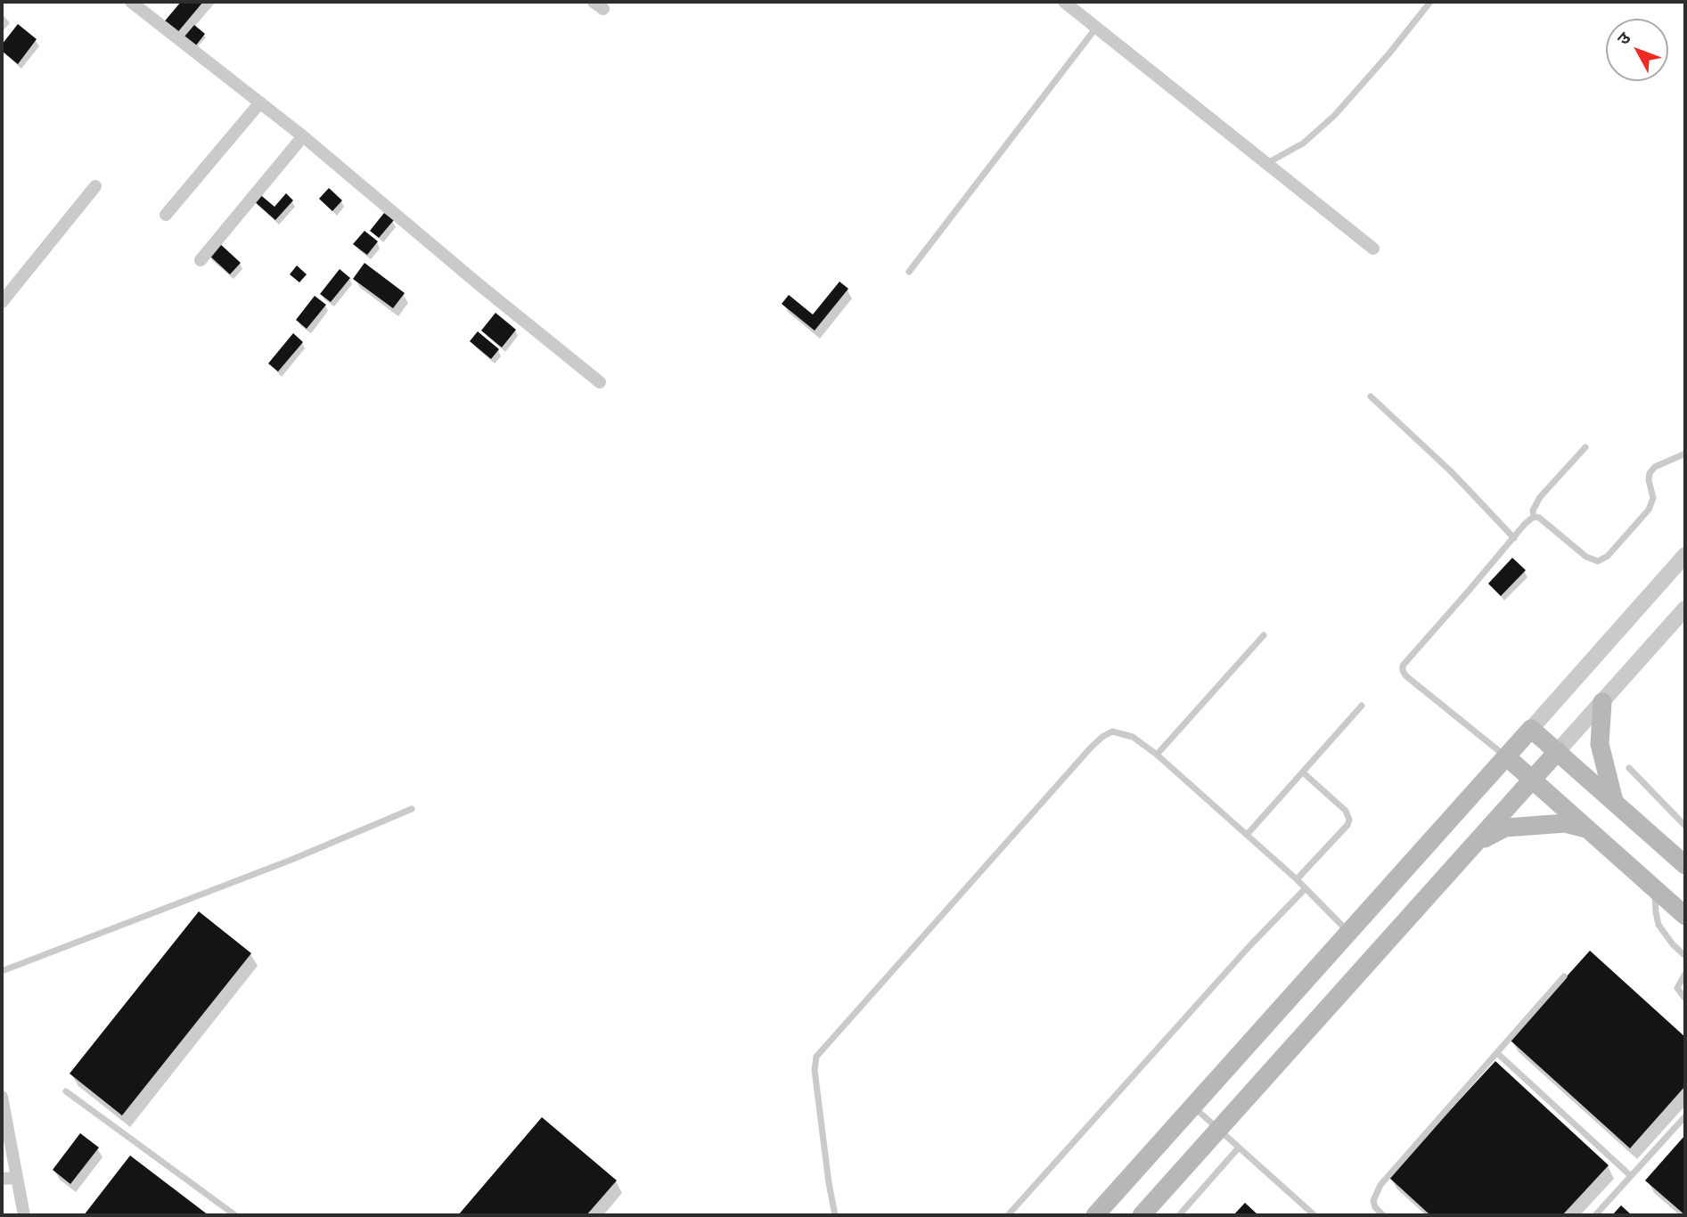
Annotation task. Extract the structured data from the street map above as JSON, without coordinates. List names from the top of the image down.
{
  "north": "top left"
}
